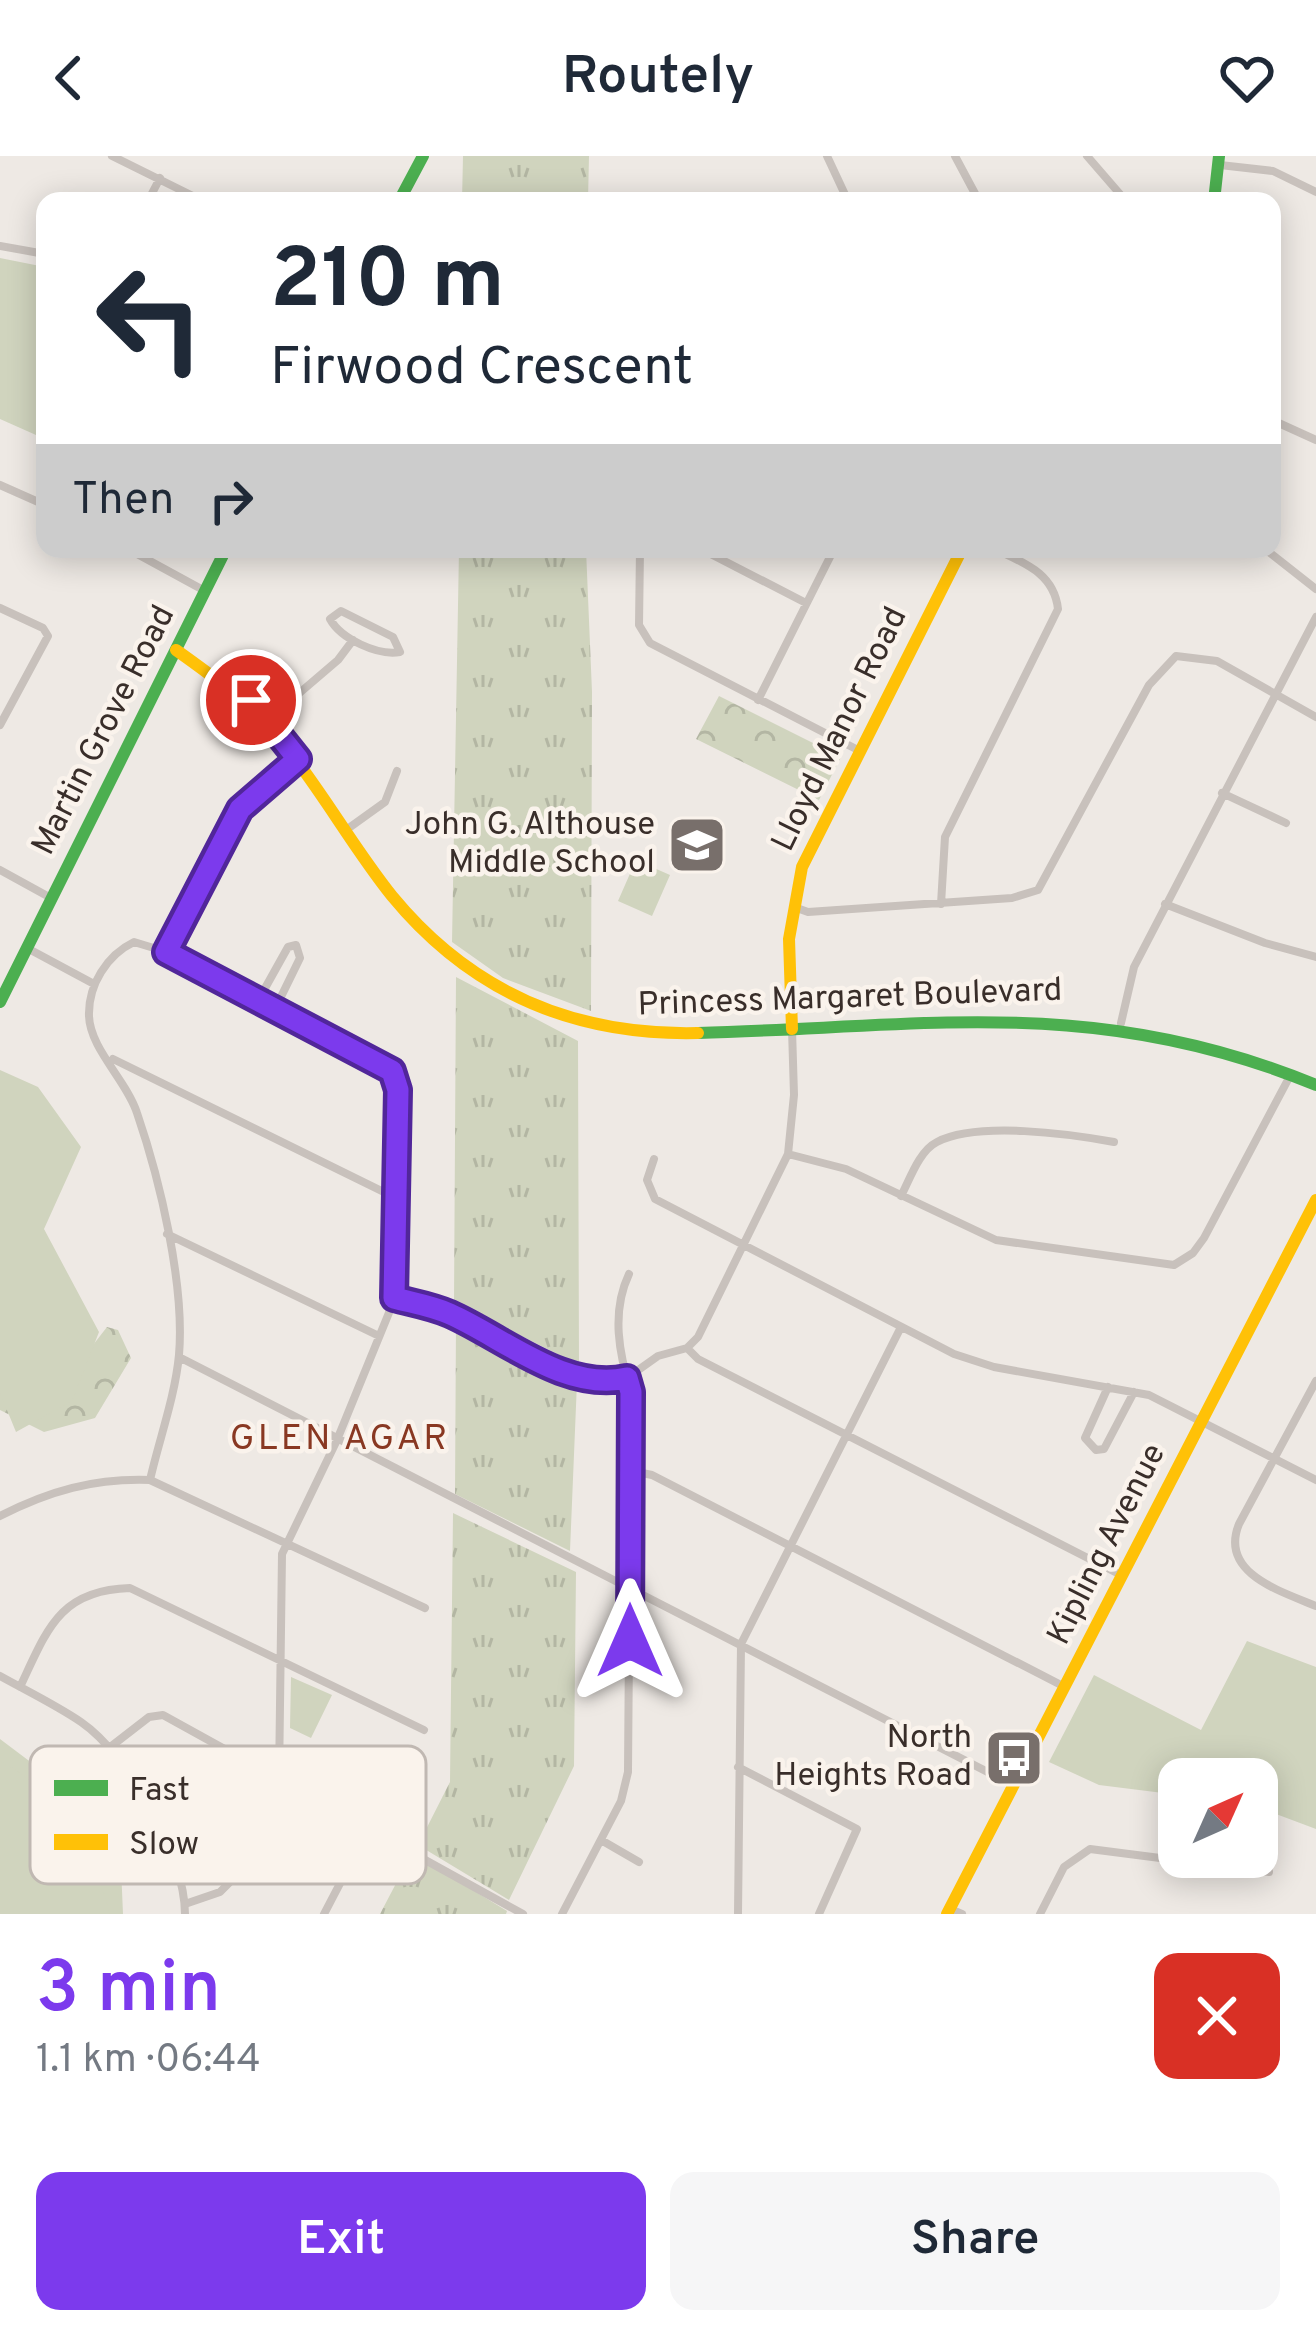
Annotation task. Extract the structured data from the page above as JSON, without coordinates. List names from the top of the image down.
{
  "streets": {
    "street": [
      "Lloyd Manor Road",
      "Martin Grove Road",
      "Princess Margaret Boulevard",
      "Kipling Avenue"
    ]
  },
  "crossings": [
    ["Lloyd Manor Road", "Princess Margaret Boulevard"],
    ["Martin Grove Road", "Princess Margaret Boulevard"]
  ],
  "districts": ["GLEN AGAR"],
  "places": {
    "school or university": ["John G. Althouse Middle School"],
    "bus stop": ["North Heights Road"]
  },
  "legend": ["Fast", "Slow"],
  "north": "top right",
  "page": {
    "header": "Routely",
    "turn": ["210 m", "Firwood Crescent"],
    "then": "Then",
    "heading": ["3 min", "1.1 km · 06:44"],
    "buttons": ["Exit", "Share"]
  }
}
